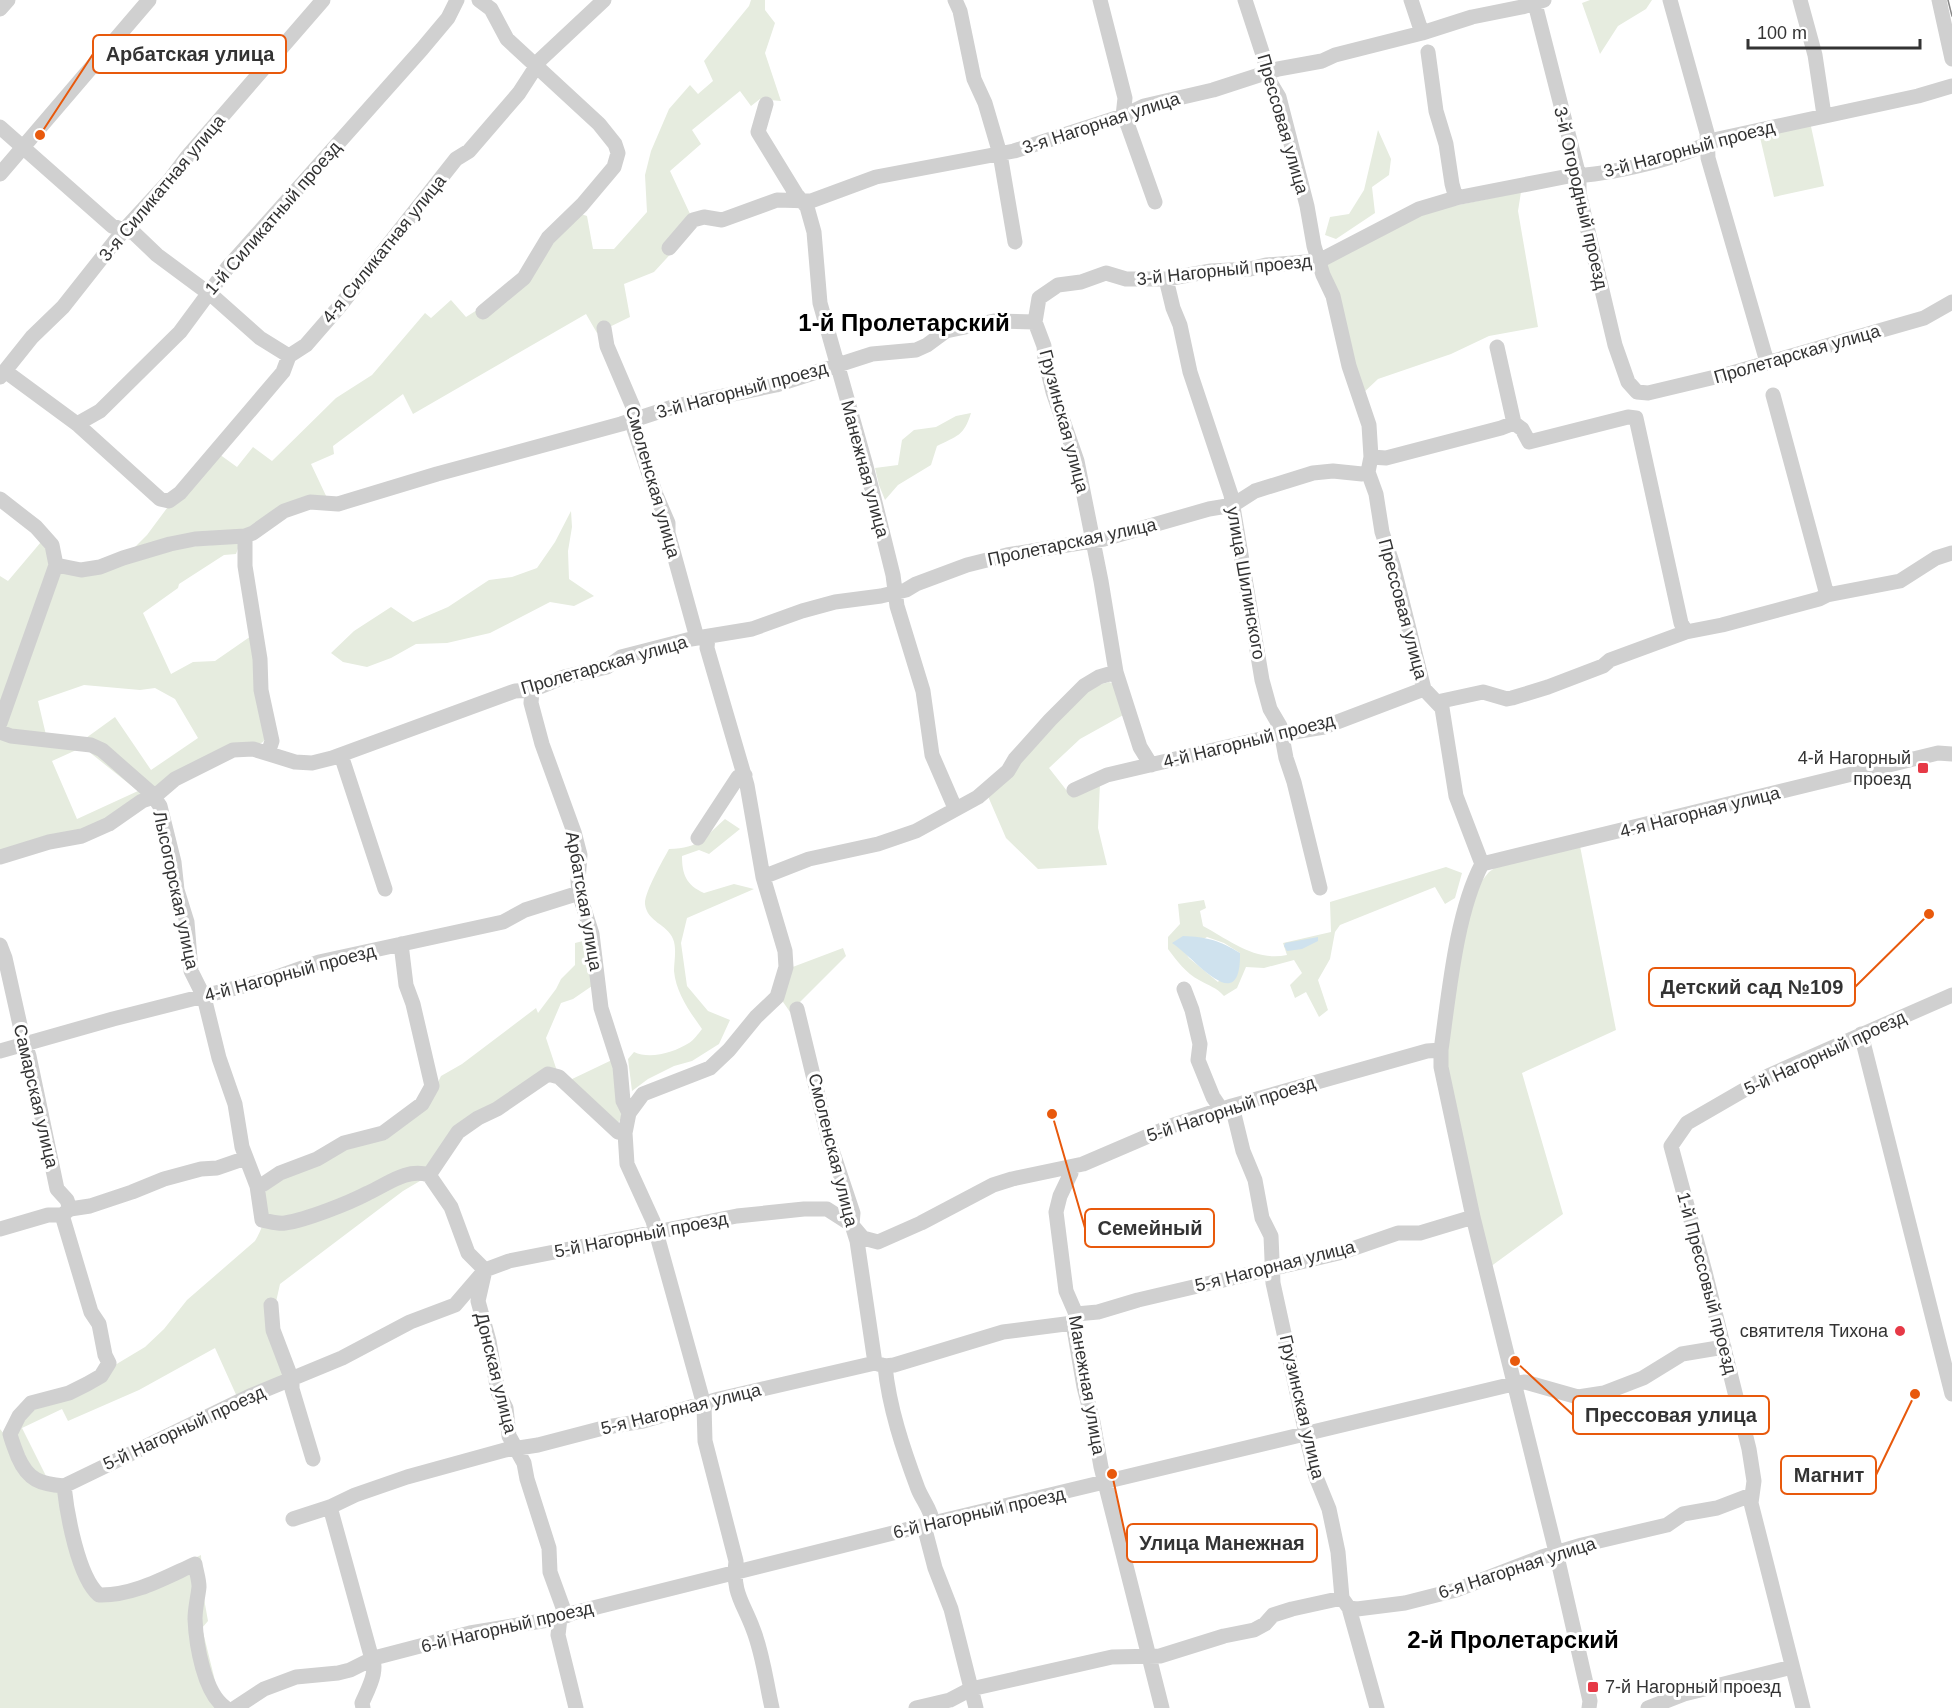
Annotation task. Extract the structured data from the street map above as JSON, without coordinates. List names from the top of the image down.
{
  "streets": {
    "street": [
      "3-я Нагорная улица",
      "Прессовая улица",
      "3-й Нагорный проезд",
      "3-я Силикатная улица",
      "3-й Огородный проезд",
      "1-й Силикатный проезд",
      "4-я Силикатная улица",
      "Пролетарская улица",
      "Грузинская улица",
      "Манежная улица",
      "Смоленская улица",
      "улица Шилинского",
      "4-й Нагорный проезд",
      "4-я Нагорная улица",
      "Лысогорская улица",
      "Арбатская улица",
      "5-й Нагорный проезд",
      "Самарская улица",
      "5-я Нагорная улица",
      "1-й Прессовый проезд",
      "Донская улица",
      "6-й Нагорный проезд",
      "6-я Нагорная улица"
    ]
  },
  "crossings": [
    ["3-я Нагорная улица", "Прессовая улица"],
    ["3-я Нагорная улица", "3-й Огородный проезд"],
    ["3-я Нагорная улица", "Манежная улица"],
    ["Прессовая улица", "3-й Нагорный проезд"],
    ["Прессовая улица", "Пролетарская улица"],
    ["Прессовая улица", "4-й Нагорный проезд"],
    ["Прессовая улица", "4-я Нагорная улица"],
    ["3-й Нагорный проезд", "3-й Огородный проезд"],
    ["3-й Нагорный проезд", "Грузинская улица"],
    ["3-й Нагорный проезд", "Манежная улица"],
    ["3-й Нагорный проезд", "Смоленская улица"],
    ["3-й Нагорный проезд", "улица Шилинского"],
    ["3-й Огородный проезд", "Пролетарская улица"],
    ["1-й Силикатный проезд", "4-я Силикатная улица"],
    ["Пролетарская улица", "Грузинская улица"],
    ["Пролетарская улица", "Манежная улица"],
    ["Пролетарская улица", "Смоленская улица"],
    ["Пролетарская улица", "улица Шилинского"],
    ["Пролетарская улица", "Лысогорская улица"],
    ["Пролетарская улица", "Арбатская улица"],
    ["Грузинская улица", "4-й Нагорный проезд"],
    ["Грузинская улица", "5-й Нагорный проезд"],
    ["Грузинская улица", "5-я Нагорная улица"],
    ["Грузинская улица", "6-й Нагорный проезд"],
    ["Грузинская улица", "6-я Нагорная улица"],
    ["Манежная улица", "5-й Нагорный проезд"],
    ["Манежная улица", "5-я Нагорная улица"],
    ["Манежная улица", "6-й Нагорный проезд"],
    ["Манежная улица", "6-я Нагорная улица"],
    ["Смоленская улица", "Арбатская улица"],
    ["Смоленская улица", "5-й Нагорный проезд"],
    ["Смоленская улица", "5-я Нагорная улица"],
    ["Смоленская улица", "6-й Нагорный проезд"],
    ["Смоленская улица", "6-я Нагорная улица"],
    ["улица Шилинского", "4-й Нагорный проезд"],
    ["4-й Нагорный проезд", "Лысогорская улица"],
    ["4-й Нагорный проезд", "Арбатская улица"],
    ["4-й Нагорный проезд", "Самарская улица"],
    ["5-й Нагорный проезд", "1-й Прессовый проезд"],
    ["5-й Нагорный проезд", "Донская улица"],
    ["5-я Нагорная улица", "Донская улица"],
    ["1-й Прессовый проезд", "6-й Нагорный проезд"],
    ["1-й Прессовый проезд", "6-я Нагорная улица"],
    ["Донская улица", "6-й Нагорный проезд"]
  ],
  "districts": ["1-й Пролетарский", "2-й Пролетарский"],
  "places": {
    "other": [
      "Арбатская улица",
      "Детский сад №109",
      "Семейный",
      "святителя Тихона",
      "Прессовая улица",
      "Магнит",
      "Улица Манежная"
    ],
    "transit": ["4-й Нагорный проезд", "7-й Нагорный проезд"]
  },
  "scale_bar": "100 m"
}
